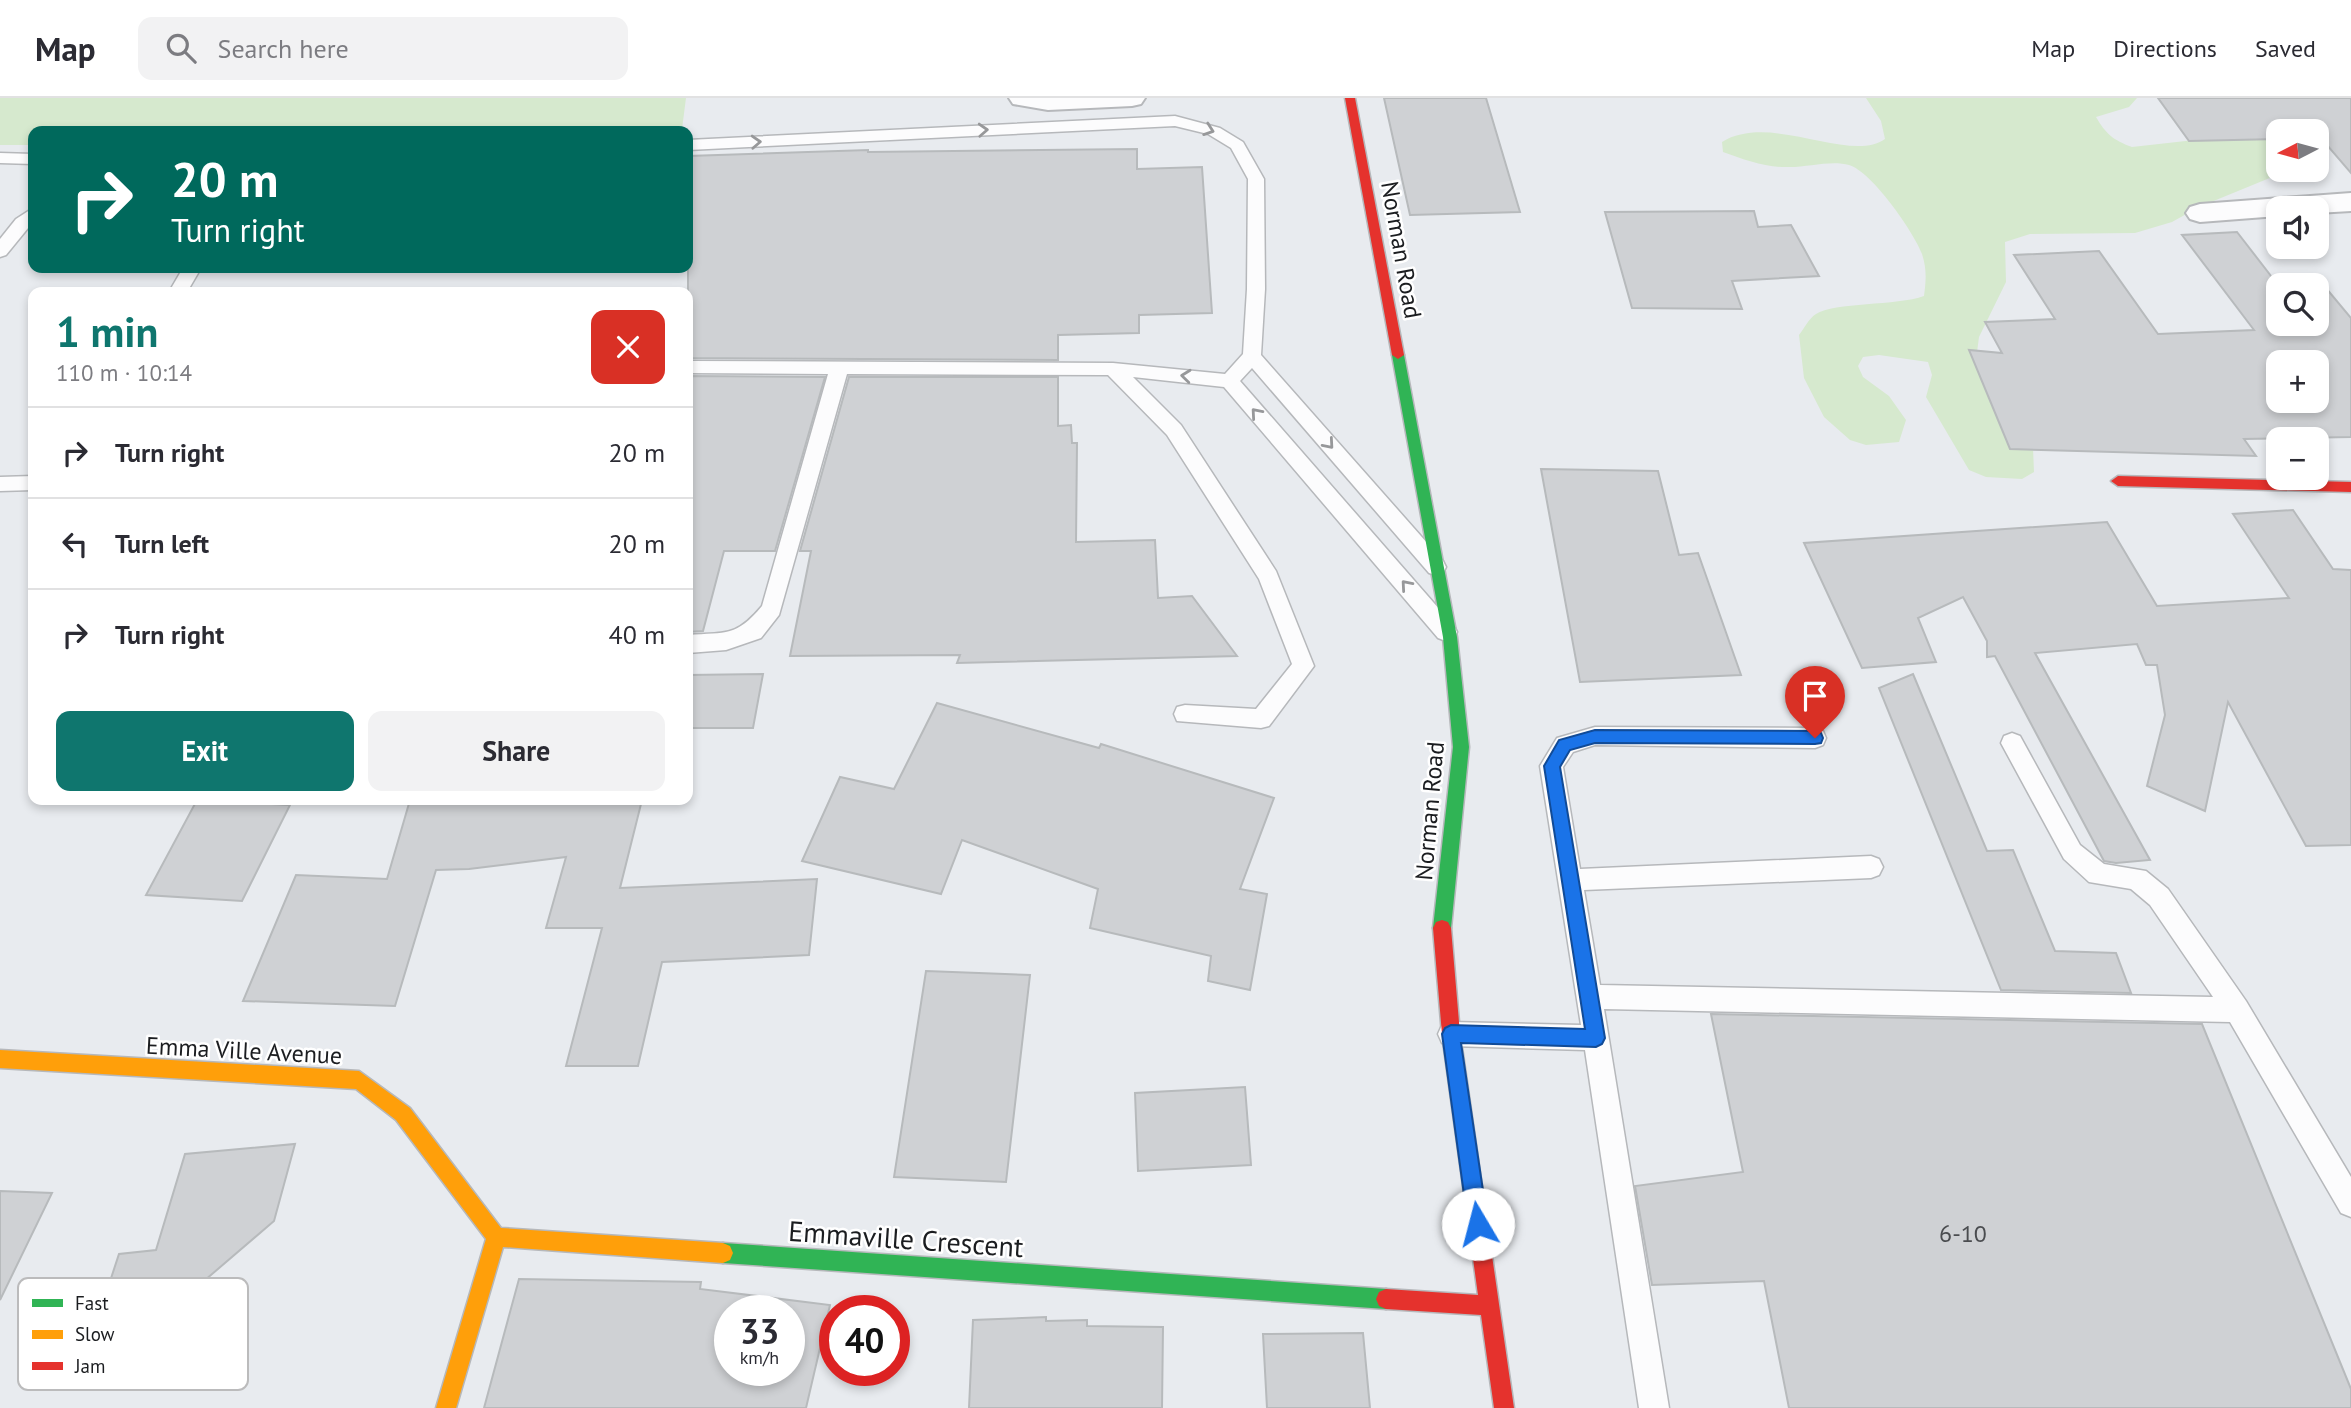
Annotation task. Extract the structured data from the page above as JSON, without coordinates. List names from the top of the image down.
{
  "streets": {
    "street": ["Norman Road", "Emma Ville Avenue", "Emmaville Crescent"]
  },
  "crossings": [
    ["Norman Road", "Emmaville Crescent"],
    ["Emma Ville Avenue", "Emmaville Crescent"]
  ],
  "house_numbers": ["6-10"],
  "legend": ["Fast", "Slow", "Jam"],
  "north": "left",
  "page": {
    "header": "Map",
    "search": "Search here",
    "nav": ["Map", "Directions", "Saved"],
    "map_buttons": ["+", "−"],
    "turn": ["20 m", "Turn right"],
    "heading": ["1 min", "110 m · 10:14"],
    "list": [
      {
        "name": "Turn right",
        "value": "20 m"
      },
      {
        "name": "Turn left",
        "value": "20 m"
      },
      {
        "name": "Turn right",
        "value": "40 m"
      }
    ],
    "buttons": ["Exit", "Share"],
    "speed": "33 km/h",
    "limit": "40"
  }
}
